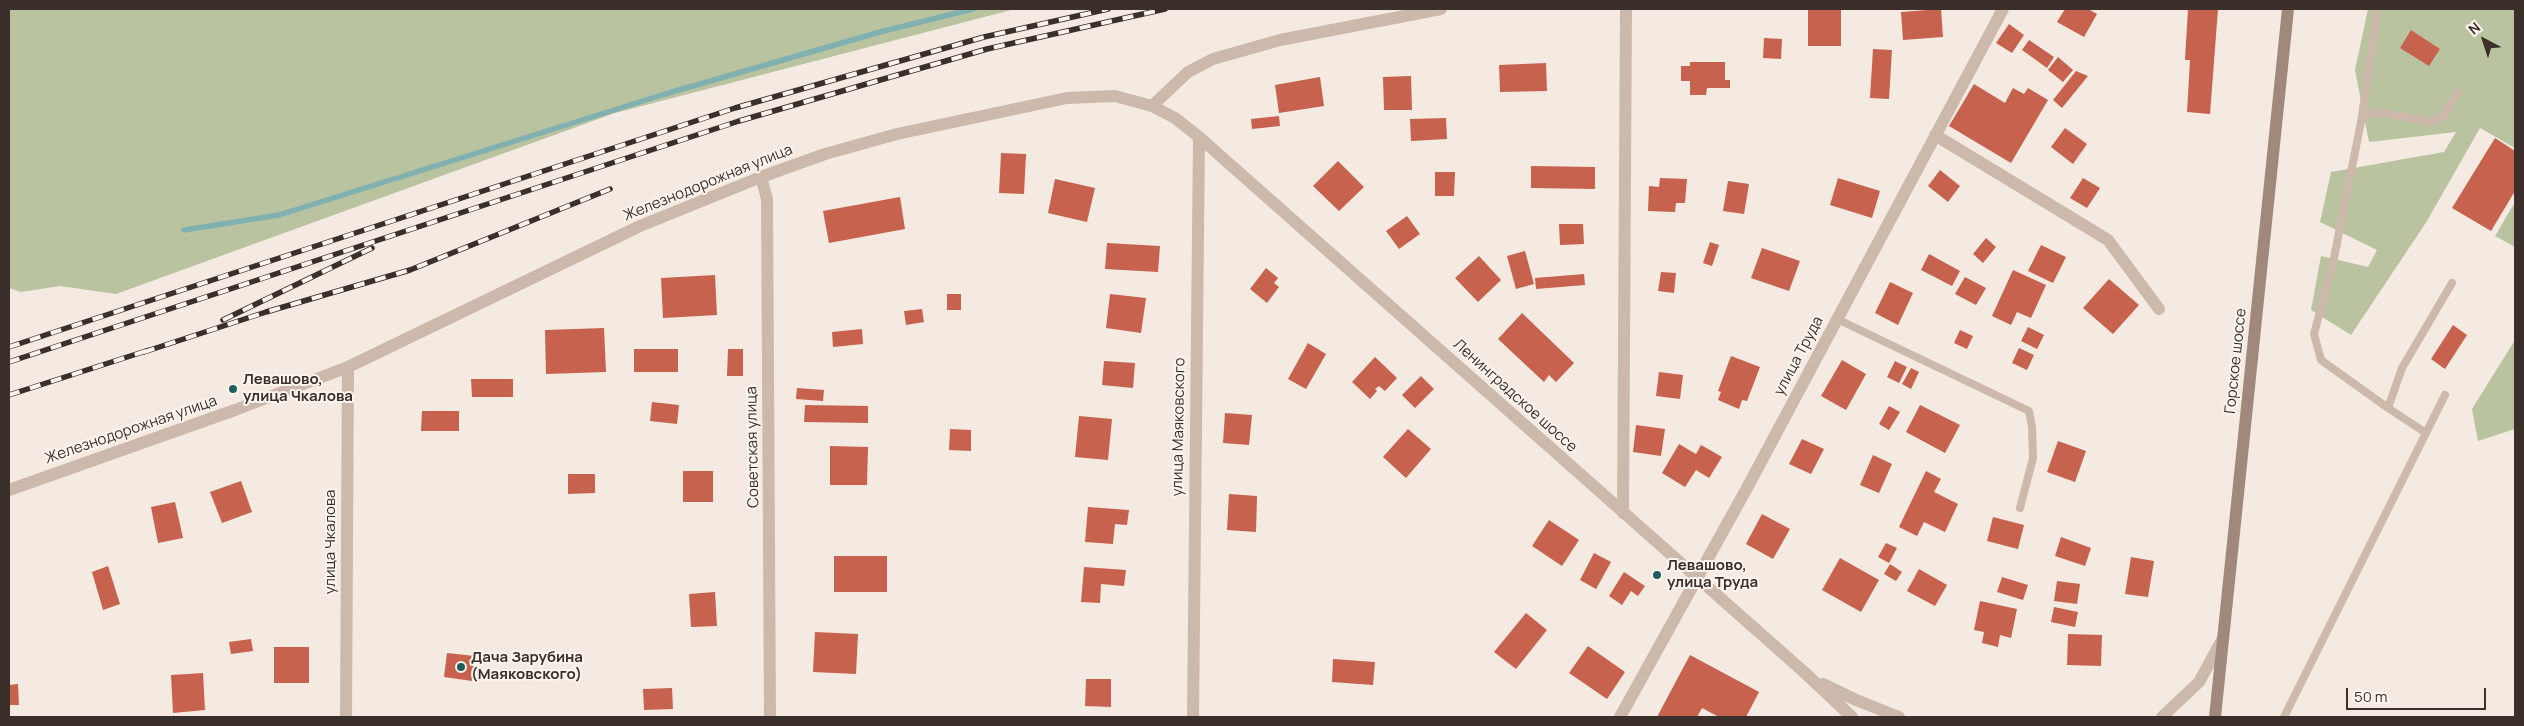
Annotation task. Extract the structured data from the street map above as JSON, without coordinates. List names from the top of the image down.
{
  "streets": {
    "main road": ["Горское шоссе"],
    "street": [
      "Железнодорожная улица",
      "улица Труда",
      "Ленинградское шоссе",
      "улица Маяковского",
      "Советская улица",
      "улица Чкалова"
    ]
  },
  "crossings": [
    ["Железнодорожная улица", "Ленинградское шоссе"],
    ["Железнодорожная улица", "Советская улица"],
    ["Железнодорожная улица", "улица Чкалова"],
    ["улица Труда", "Ленинградское шоссе"],
    ["Ленинградское шоссе", "улица Маяковского"]
  ],
  "places": ["Левашово, улица Чкалова", "Левашово, улица Труда", "Дача Зарубина (Маяковского)"],
  "scale_bar": "50 m",
  "north": "top left"
}
